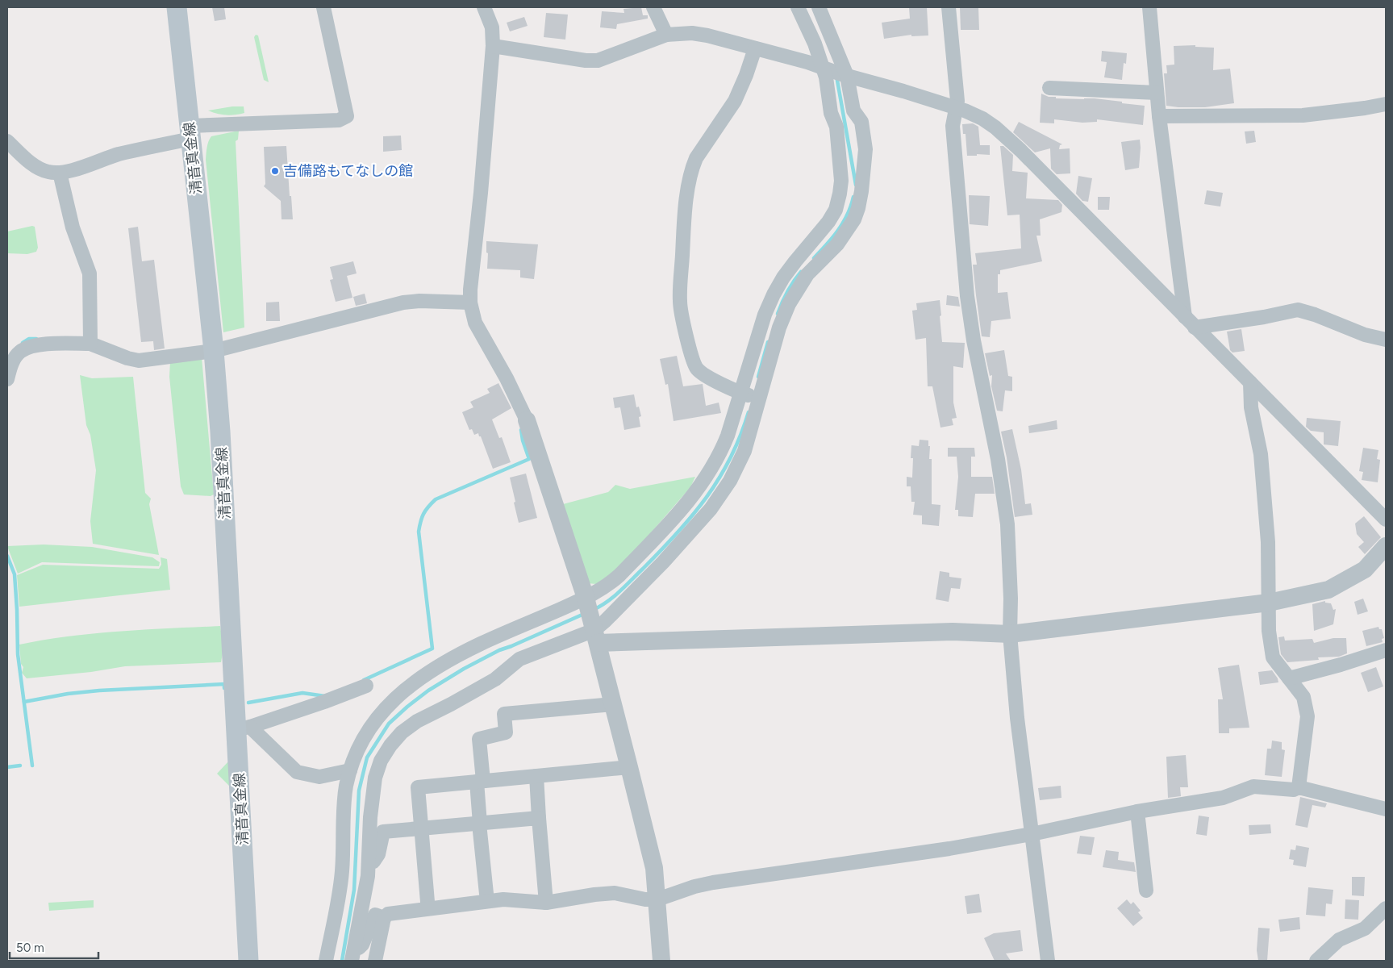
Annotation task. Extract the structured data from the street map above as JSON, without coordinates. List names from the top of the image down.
{
  "streets": {
    "main road": ["清音真金線"]
  },
  "places": ["吉備路もてなしの館"],
  "scale_bar": "50 m"
}
